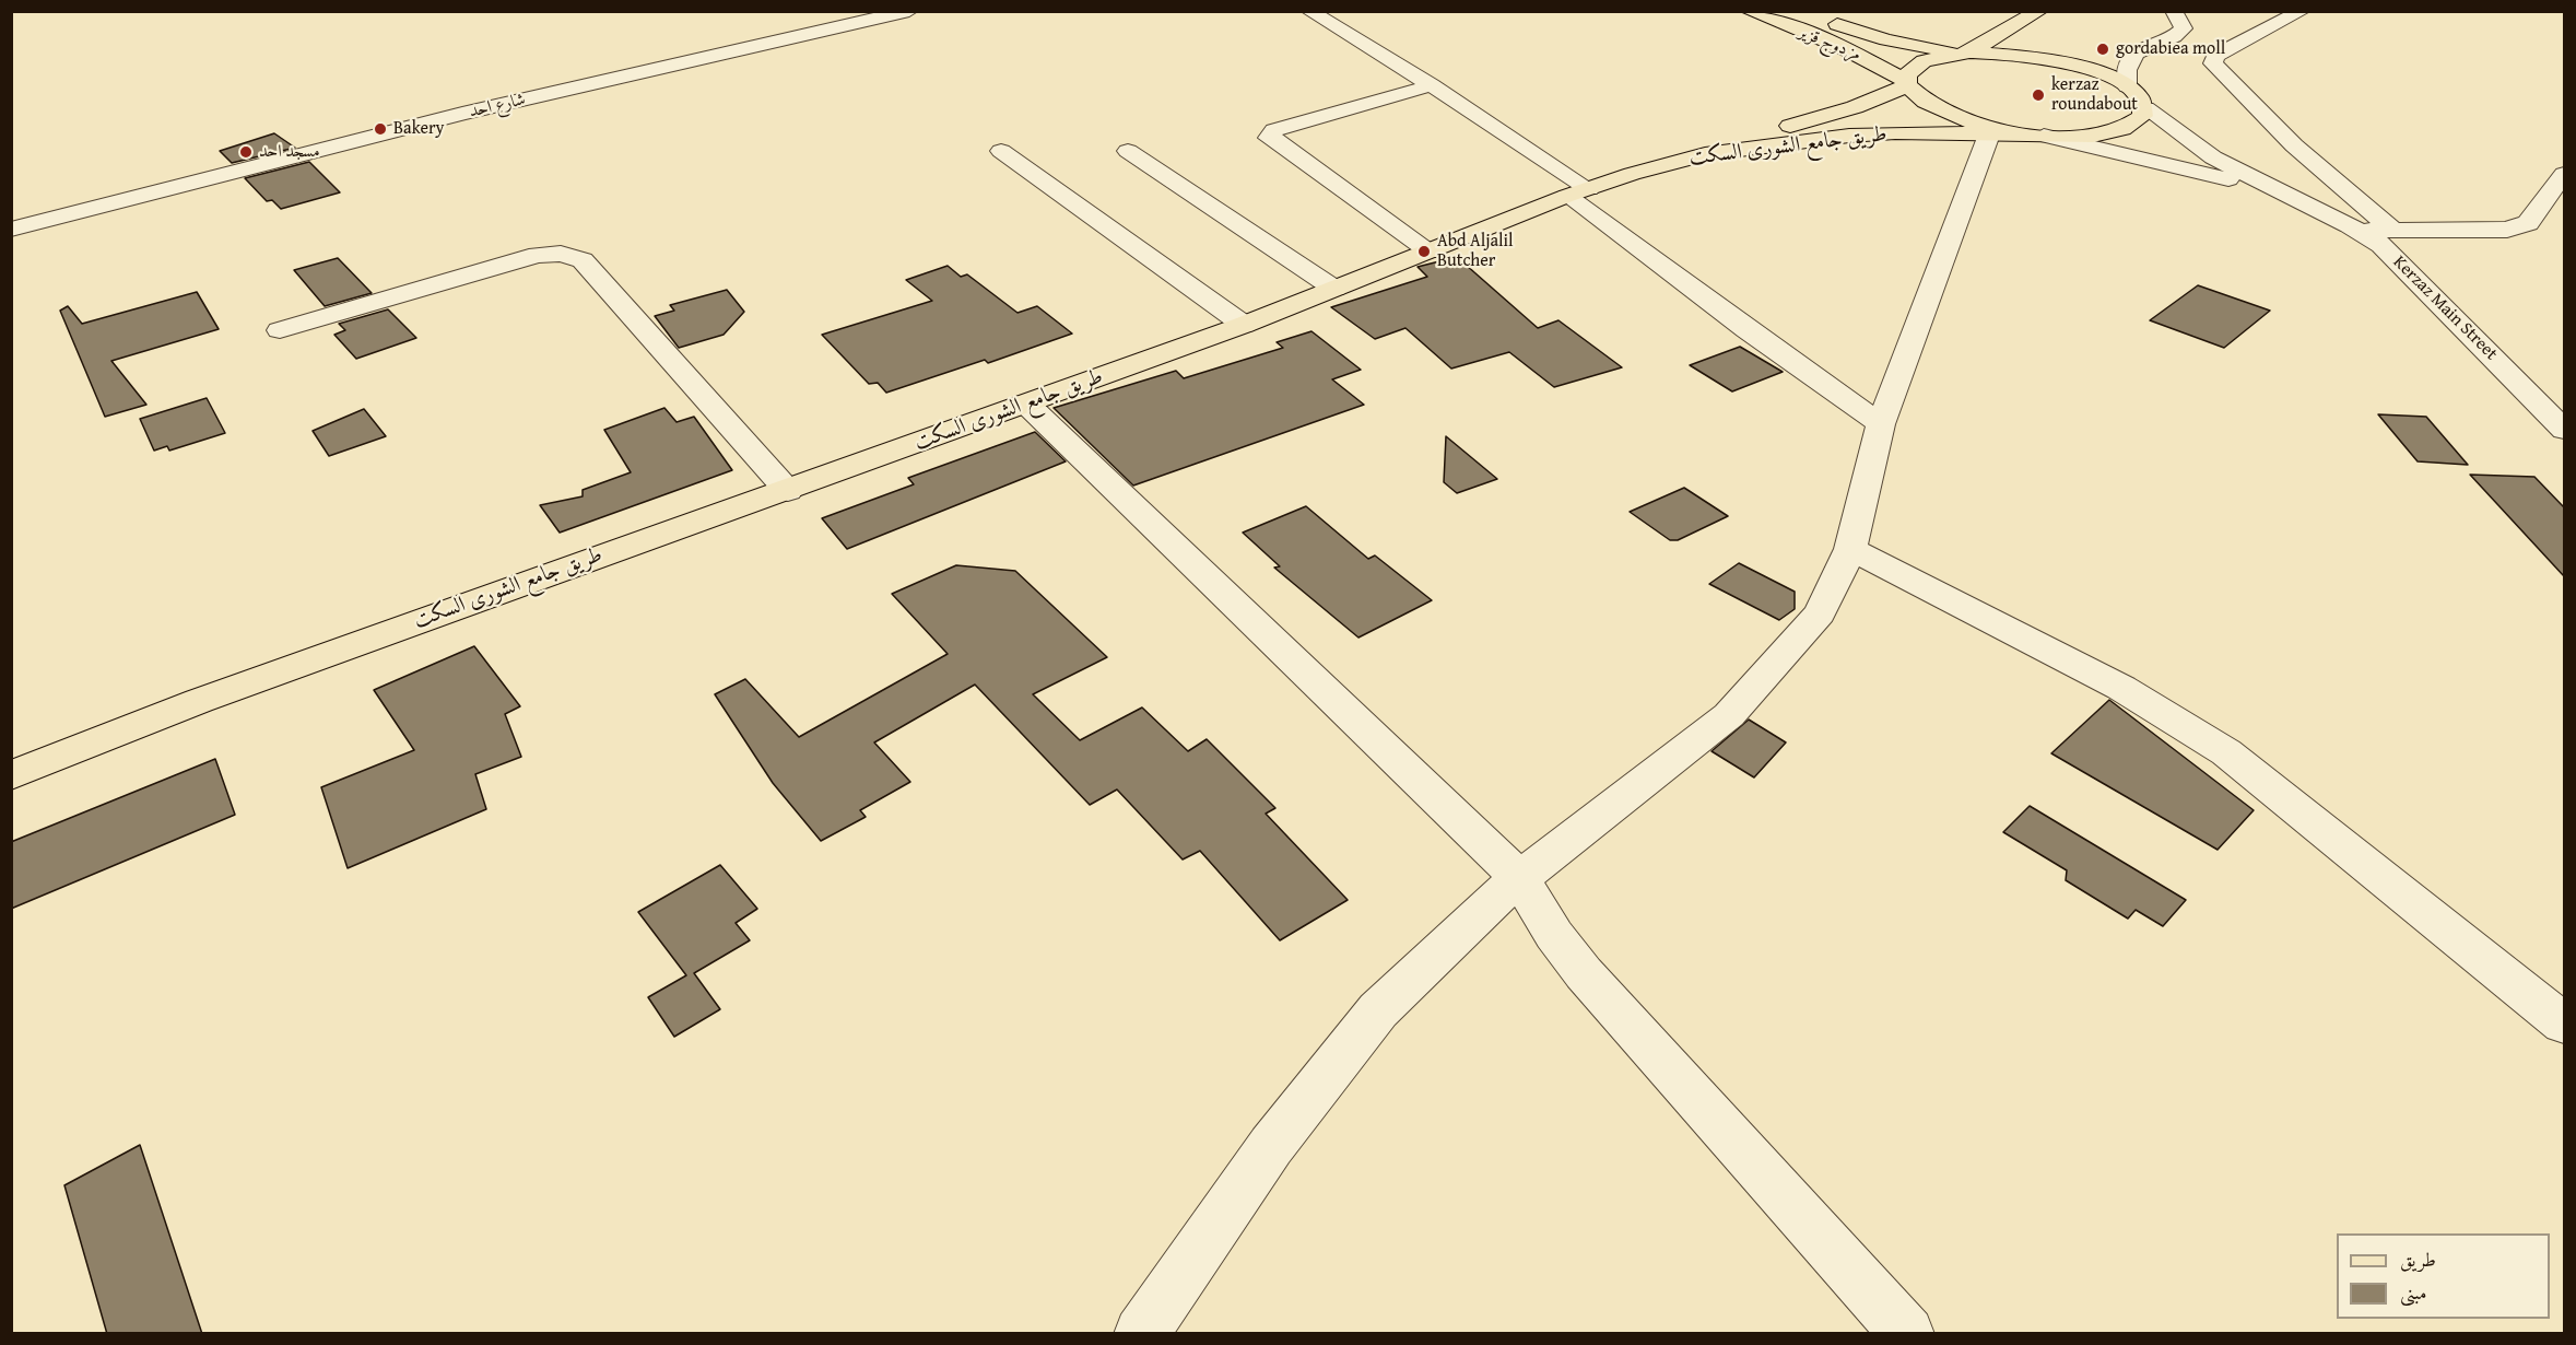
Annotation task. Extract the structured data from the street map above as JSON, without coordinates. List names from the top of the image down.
{
  "streets": {
    "main road": ["مزدوج قزير", "طريق جامع الشورى السكت"],
    "street": ["شارع احد", "Kerzaz Main Street"]
  },
  "crossings": [
    ["مزدوج قزير", "طريق جامع الشورى السكت"],
    ["مزدوج قزير", "Kerzaz Main Street"],
    ["طريق جامع الشورى السكت", "Kerzaz Main Street"]
  ],
  "places": [
    "gordabiea moll",
    "kerzaz roundabout",
    "Bakery",
    "مسجد احد",
    "Abd Aljalil Butcher"
  ],
  "legend": ["طريق", "مبنى"]
}
